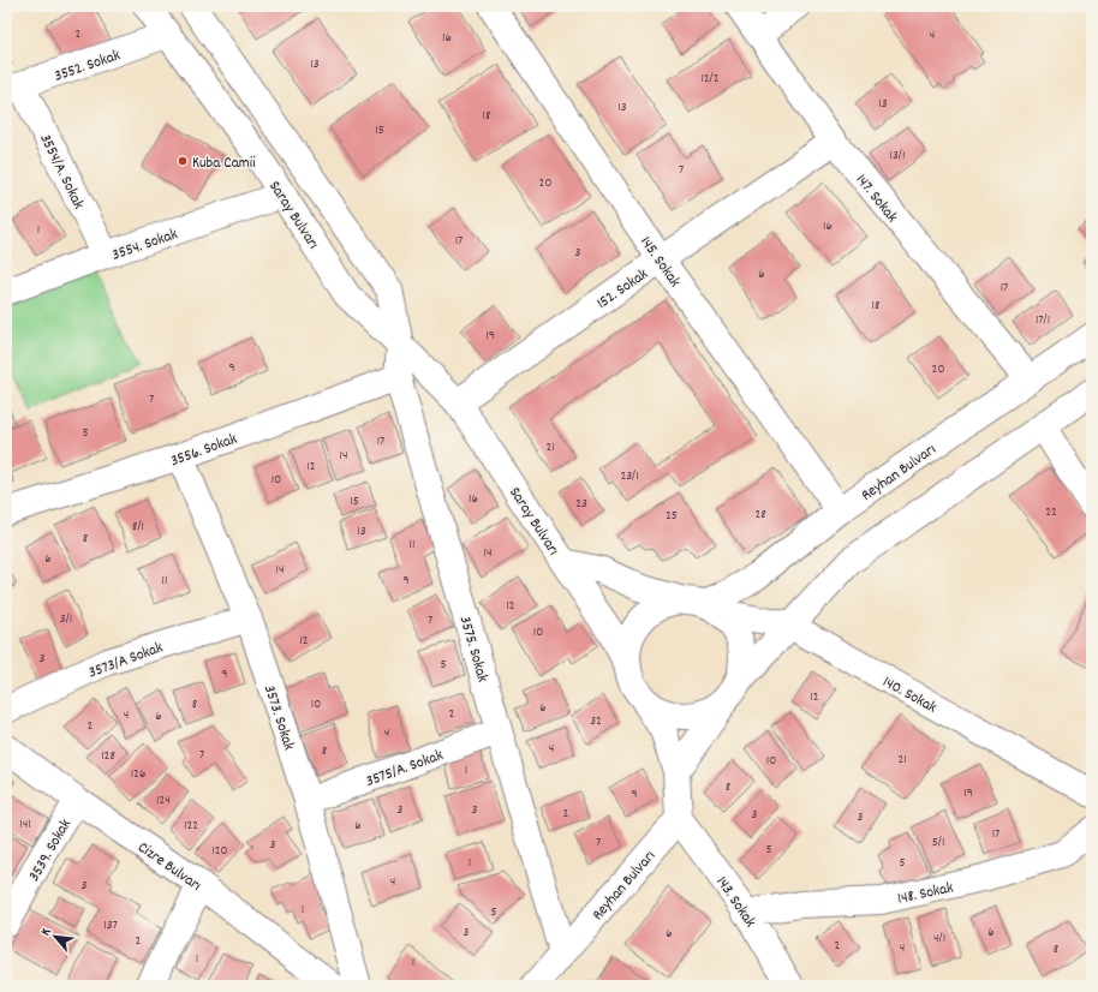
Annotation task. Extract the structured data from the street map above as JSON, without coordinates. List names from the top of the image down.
{
  "streets": {
    "street": [
      "3552. Sokak",
      "3554/A. Sokak",
      "147. Sokak",
      "Saray Bulvarı",
      "3554. Sokak",
      "145. Sokak",
      "152. Sokak",
      "3556. Sokak",
      "Reyhan Bulvarı",
      "3575. Sokak",
      "3573/A Sokak",
      "140. Sokak",
      "3573. Sokak",
      "3575/A. Sokak",
      "3539. Sokak",
      "Cizre Bulvarı",
      "148. Sokak",
      "143. Sokak"
    ]
  },
  "crossings": [
    ["3552. Sokak", "3554/A. Sokak"],
    ["3552. Sokak", "Saray Bulvarı"],
    ["3554/A. Sokak", "3554. Sokak"],
    ["147. Sokak", "152. Sokak"],
    ["147. Sokak", "Reyhan Bulvarı"],
    ["Saray Bulvarı", "3554. Sokak"],
    ["Saray Bulvarı", "152. Sokak"],
    ["Saray Bulvarı", "Reyhan Bulvarı"],
    ["Saray Bulvarı", "3575. Sokak"],
    ["Saray Bulvarı", "140. Sokak"],
    ["145. Sokak", "152. Sokak"],
    ["145. Sokak", "Reyhan Bulvarı"],
    ["3556. Sokak", "3575. Sokak"],
    ["3556. Sokak", "3573. Sokak"],
    ["Reyhan Bulvarı", "3575. Sokak"],
    ["Reyhan Bulvarı", "140. Sokak"],
    ["Reyhan Bulvarı", "143. Sokak"],
    ["3575. Sokak", "3575/A. Sokak"],
    ["3573/A Sokak", "3573. Sokak"],
    ["3573. Sokak", "3575/A. Sokak"],
    ["3539. Sokak", "Cizre Bulvarı"],
    ["148. Sokak", "143. Sokak"]
  ],
  "places": ["Kuba Camii"],
  "house_numbers": [
    "2",
    "4",
    "16",
    "13",
    "12/2",
    "13",
    "13",
    "18",
    "15",
    "13/1",
    "7",
    "20",
    "16",
    "1",
    "17",
    "3",
    "6",
    "17",
    "18",
    "17/1",
    "19",
    "9",
    "20",
    "7",
    "5",
    "17",
    "21",
    "14",
    "12",
    "23/1",
    "10",
    "16",
    "15",
    "23",
    "22",
    "28",
    "25",
    "8/1",
    "13",
    "8",
    "11",
    "14",
    "6",
    "14",
    "11",
    "9",
    "12",
    "3/1",
    "7",
    "10",
    "12",
    "3",
    "5",
    "9",
    "12",
    "8",
    "10",
    "6",
    "2",
    "4",
    "6",
    "32",
    "2",
    "4",
    "4",
    "8",
    "7",
    "128",
    "21",
    "10",
    "1",
    "126",
    "8",
    "19",
    "9",
    "124",
    "3",
    "3",
    "2",
    "3",
    "3",
    "141",
    "122",
    "6",
    "17",
    "7",
    "5/1",
    "3",
    "5",
    "120",
    "1",
    "5",
    "4",
    "3",
    "1",
    "5",
    "137",
    "3",
    "6",
    "6",
    "4/1",
    "2",
    "2",
    "4",
    "8",
    "1",
    "1"
  ],
  "north": "top left"
}
